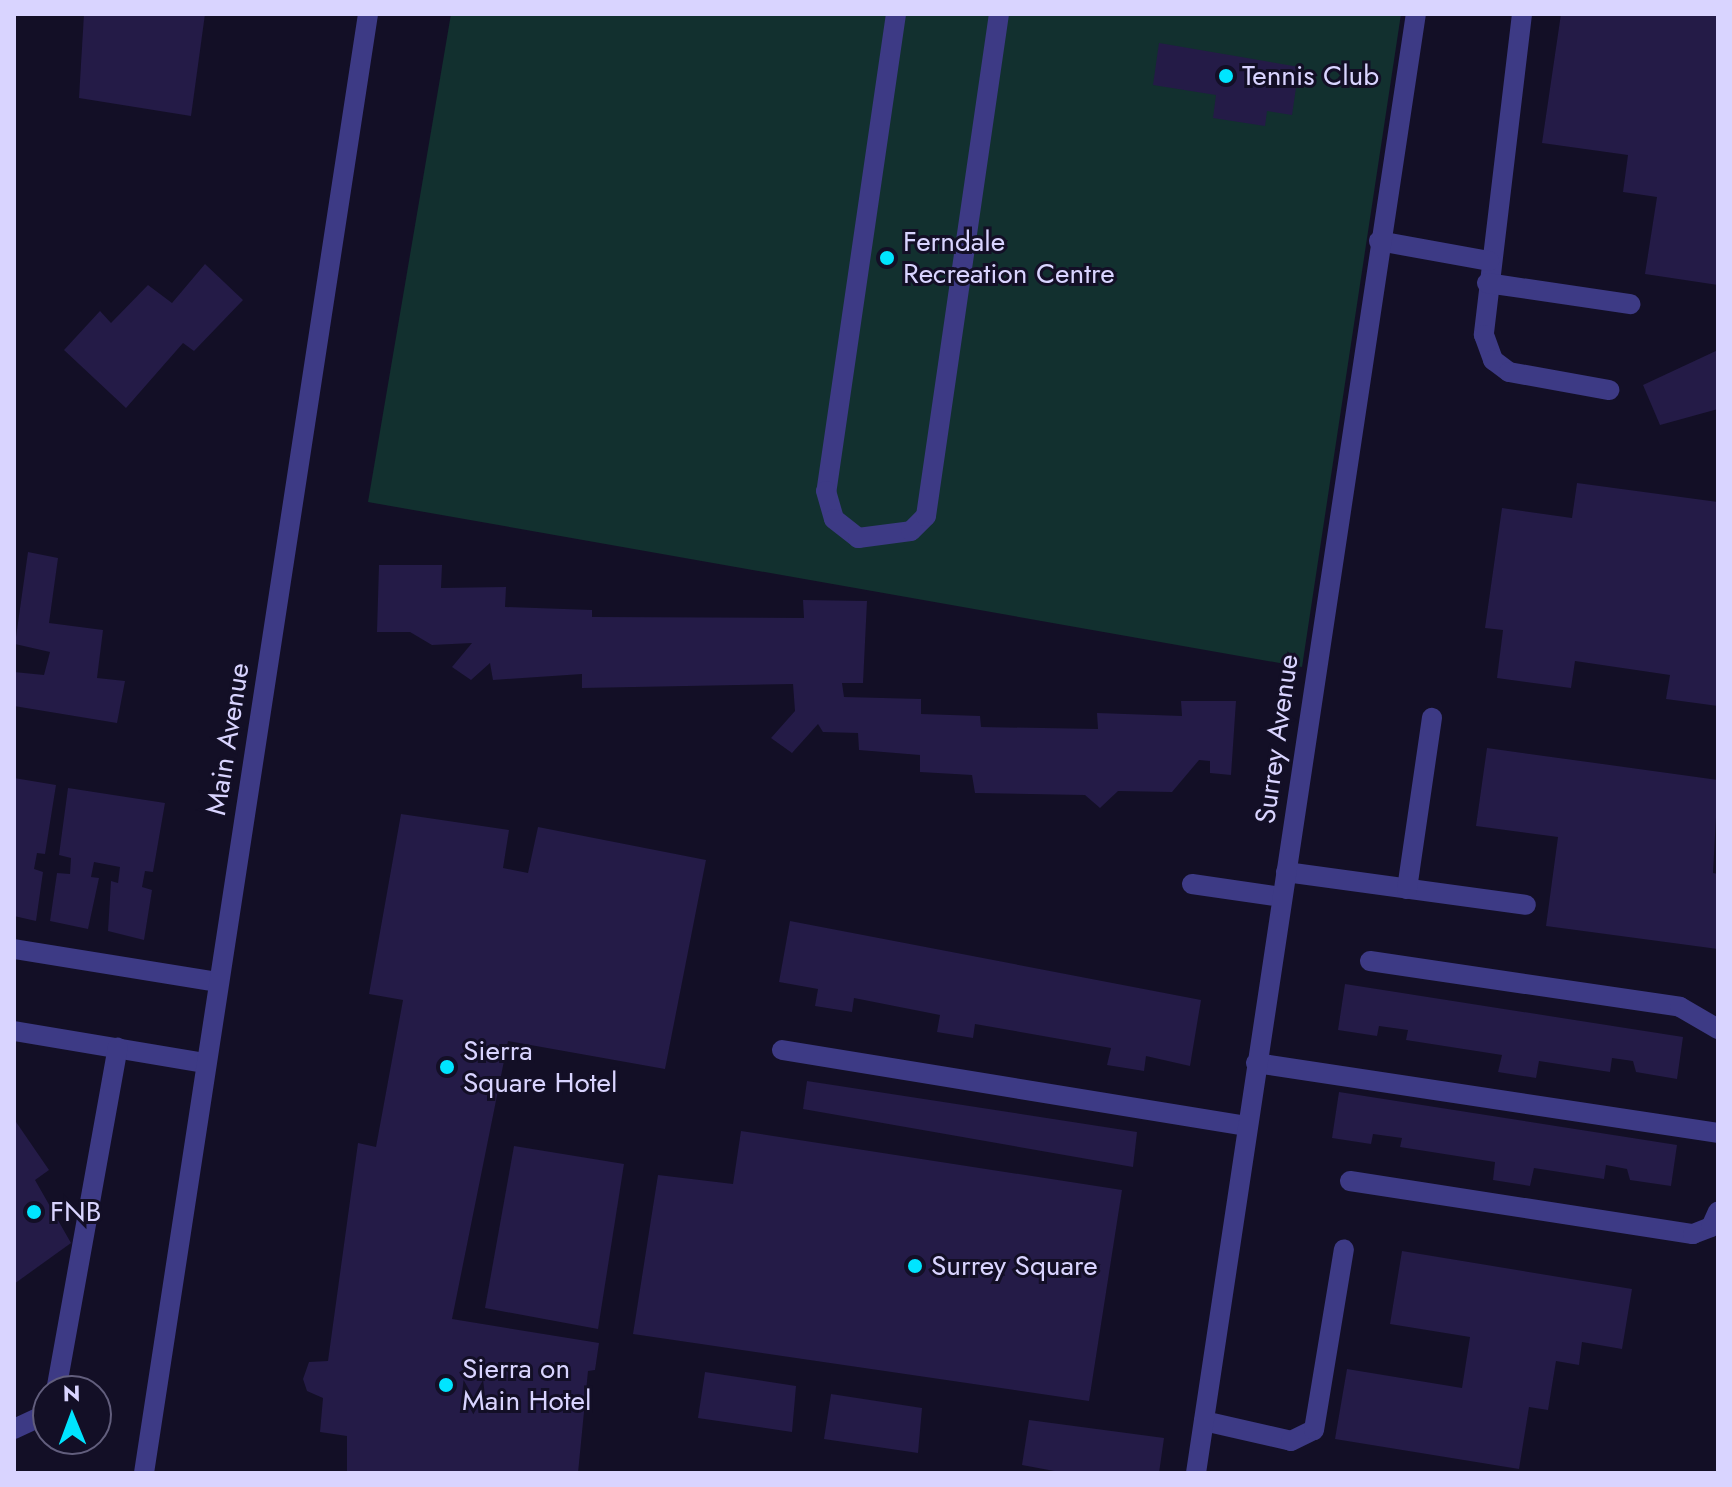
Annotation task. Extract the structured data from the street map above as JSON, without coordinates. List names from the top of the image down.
{
  "streets": {
    "street": ["Main Avenue", "Surrey Avenue"]
  },
  "places": [
    "Tennis Club",
    "Ferndale Recreation Centre",
    "Sierra Square Hotel",
    "FNB",
    "Surrey Square",
    "Sierra on Main Hotel"
  ],
  "north": "top"
}
